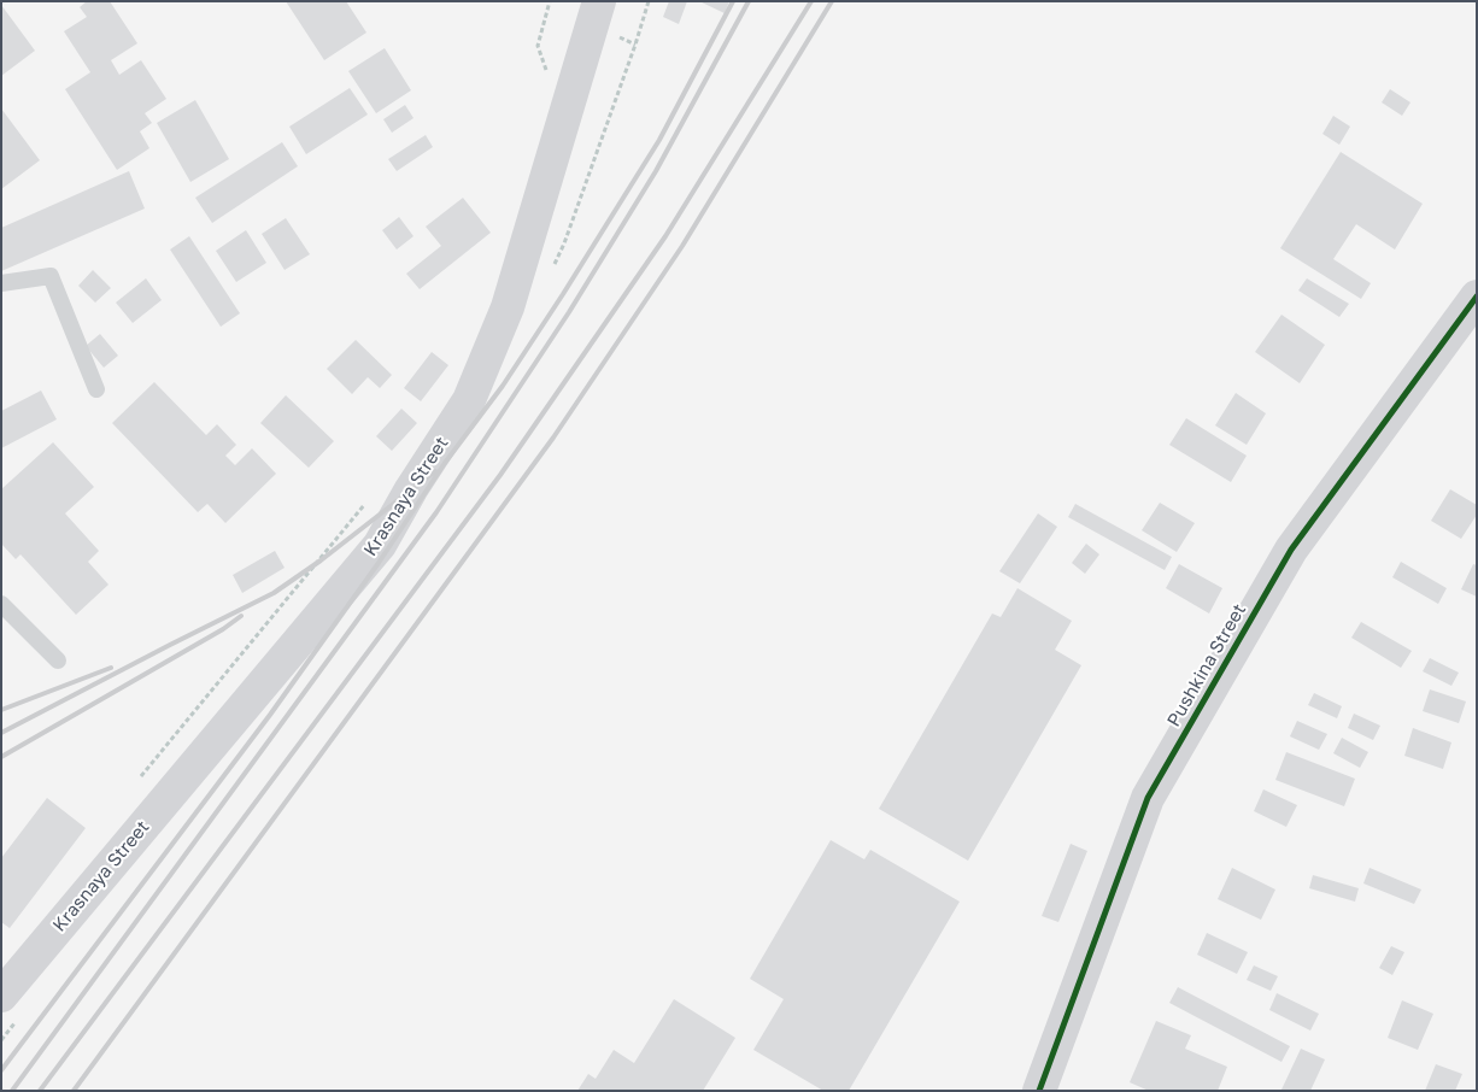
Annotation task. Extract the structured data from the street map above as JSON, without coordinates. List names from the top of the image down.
{
  "streets": {
    "main road": ["Krasnaya Street", "Pushkina Street"]
  }
}
